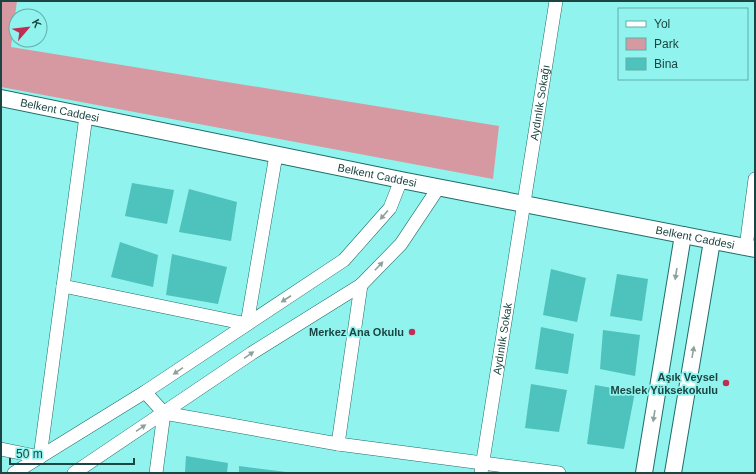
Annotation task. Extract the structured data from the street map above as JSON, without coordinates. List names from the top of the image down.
{
  "streets": {
    "street": ["Aydınlık Sokağı", "Belkent Caddesi", "Aydınlık Sokak"]
  },
  "crossings": [
    ["Aydınlık Sokağı", "Belkent Caddesi"],
    ["Aydınlık Sokağı", "Aydınlık Sokak"],
    ["Belkent Caddesi", "Aydınlık Sokak"]
  ],
  "places": ["Merkez Ana Okulu", "Aşık Veysel Meslek Yüksekokulu"],
  "legend": ["Yol", "Park", "Bina"],
  "scale_bar": "50 m",
  "north": "top right"
}
